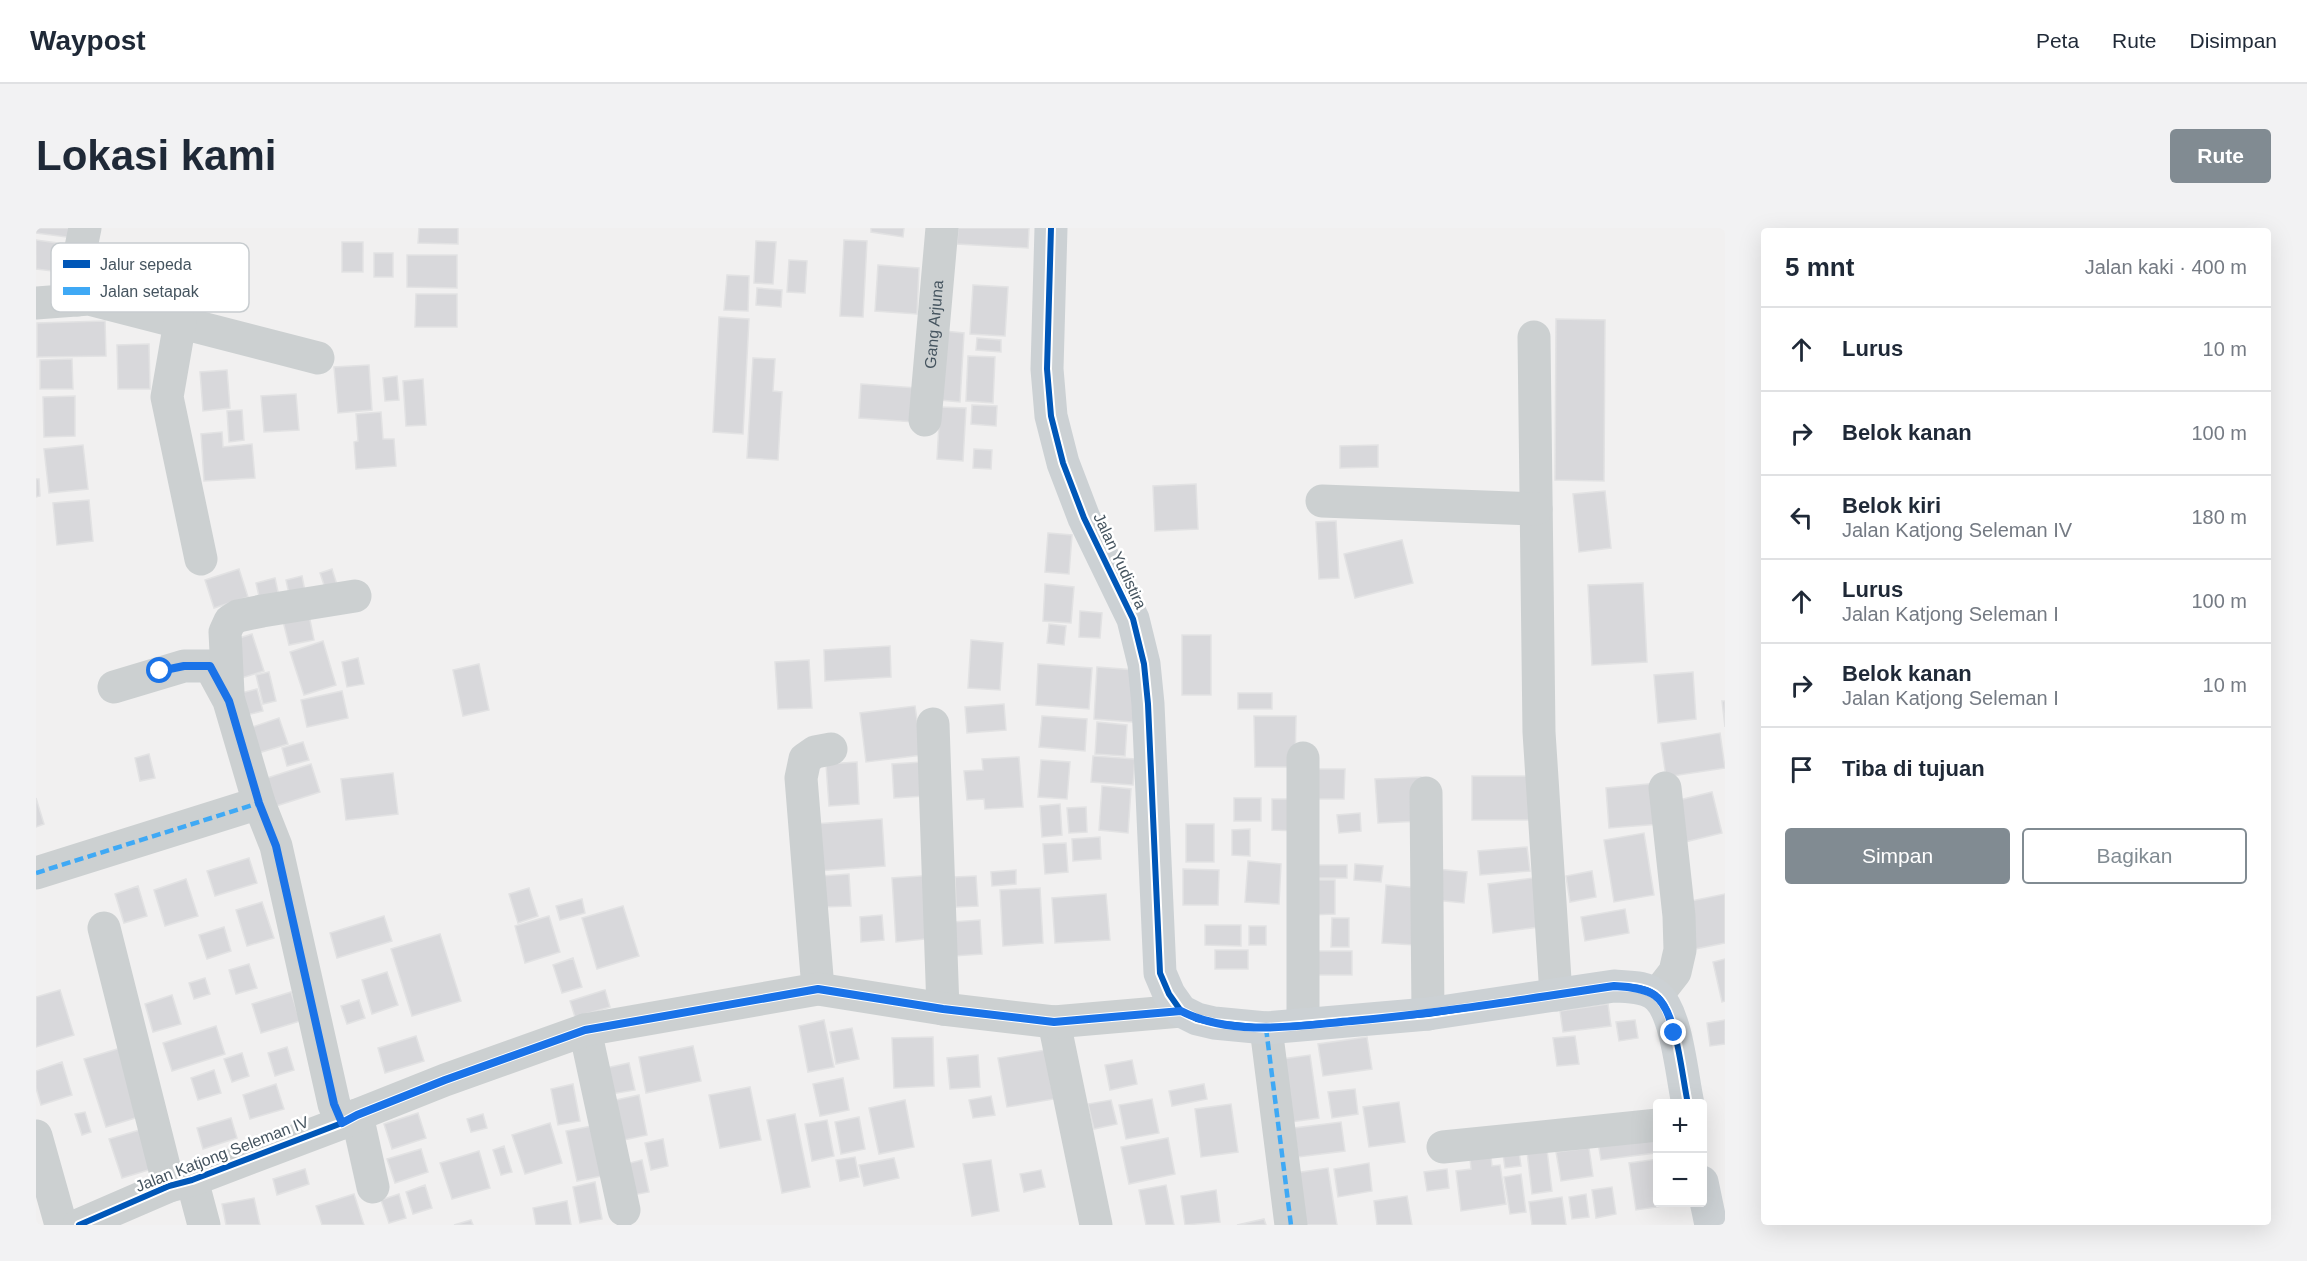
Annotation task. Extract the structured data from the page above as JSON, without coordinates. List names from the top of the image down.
{
  "streets": {
    "street": ["Gang Arjuna", "Jalan Yudistira", "Jalan Katjong Seleman IV"]
  },
  "crossings": [
    ["Jalan Yudistira", "Jalan Katjong Seleman IV"]
  ],
  "legend": ["Jalur sepeda", "Jalan setapak"],
  "page": {
    "header": "Waypost",
    "nav": ["Peta", "Rute", "Disimpan"],
    "buttons": [
      "Rute",
      ["Simpan", "Bagikan"]
    ],
    "title": "Lokasi kami",
    "heading": ["5 mnt", "Jalan kaki · 400 m"],
    "list": [
      ["Lurus", "10 m"],
      ["Belok kanan", "100 m"],
      ["Belok kiri", "Jalan Katjong Seleman IV", "180 m"],
      ["Lurus", "Jalan Katjong Seleman I", "100 m"],
      ["Belok kanan", "Jalan Katjong Seleman I", "10 m"],
      "Tiba di tujuan"
    ],
    "map_buttons": ["+", "−"]
  }
}
